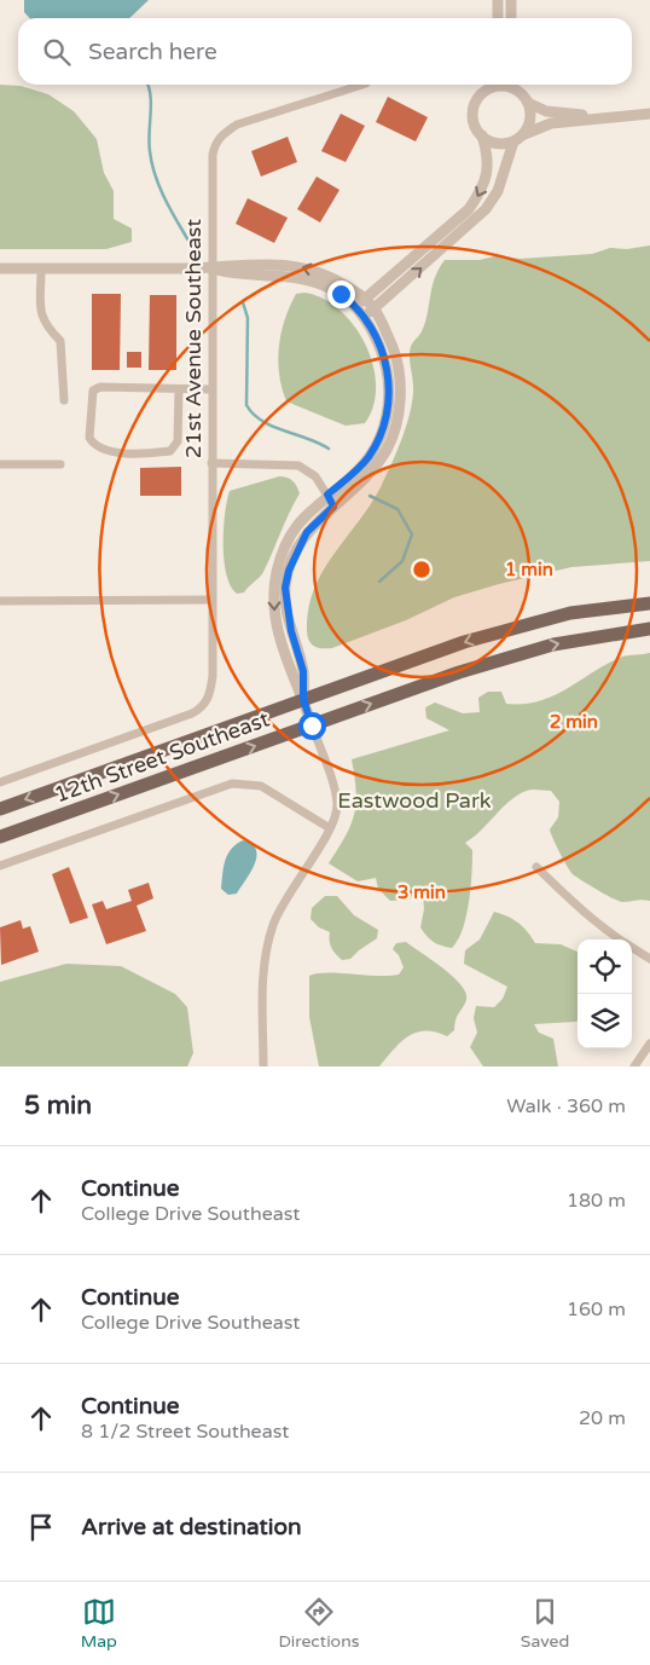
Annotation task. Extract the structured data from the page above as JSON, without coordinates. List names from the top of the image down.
{
  "streets": {
    "main road": ["12th Street Southeast"],
    "street": ["21st Avenue Southeast"]
  },
  "parks": ["Eastwood Park"],
  "page": {
    "search": "Search here",
    "heading": ["5 min", "Walk · 360 m"],
    "list": [
      ["Continue", "College Drive Southeast", "180 m"],
      ["Continue", "College Drive Southeast", "160 m"],
      ["Continue", "8 1/2 Street Southeast", "20 m"],
      "Arrive at destination"
    ],
    "nav": ["Map", "Directions", "Saved"]
  },
  "rings": ["1 min", "2 min", "3 min"]
}
